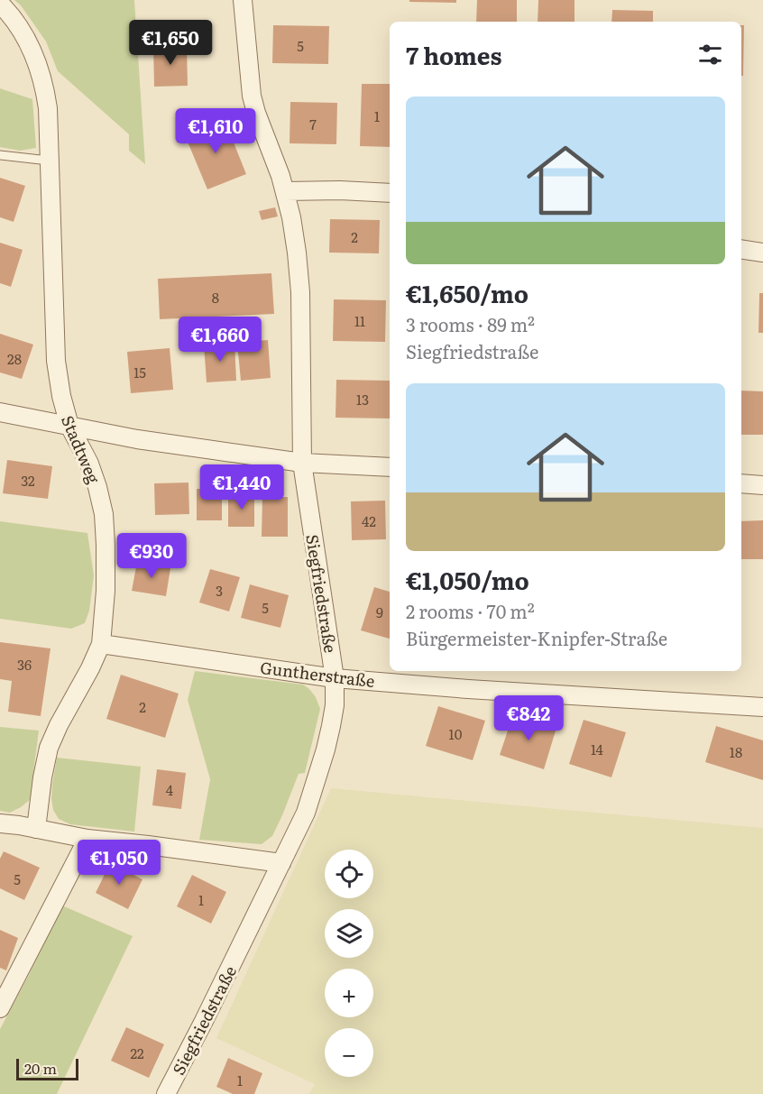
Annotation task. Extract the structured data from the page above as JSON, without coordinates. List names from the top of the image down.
{
  "streets": {
    "street": ["Stadtweg", "Siegfriedstraße", "Guntherstraße"]
  },
  "crossings": [
    ["Stadtweg", "Guntherstraße"],
    ["Siegfriedstraße", "Guntherstraße"]
  ],
  "house_numbers": [
    "5",
    "1",
    "7",
    "2",
    "8",
    "11",
    "28",
    "15",
    "13",
    "32",
    "42",
    "3",
    "5",
    "9",
    "36",
    "2",
    "10",
    "14",
    "18",
    "4",
    "5",
    "1",
    "22",
    "1"
  ],
  "scale_bar": "20 m",
  "page": {
    "price": [
      "€1,650",
      "€1,610",
      "€1,660",
      "€1,440",
      "€930",
      "€842",
      "€1,050"
    ],
    "heading": "7 homes",
    "list": [
      {
        "name": "€1,650/mo",
        "note": "3 rooms · 89 m² · Siegfriedstraße"
      },
      {
        "name": "€1,050/mo",
        "note": "2 rooms · 70 m² · Bürgermeister-Knipfer-Straße"
      }
    ],
    "map_buttons": ["+", "−"],
    "scale": "20 m"
  }
}
